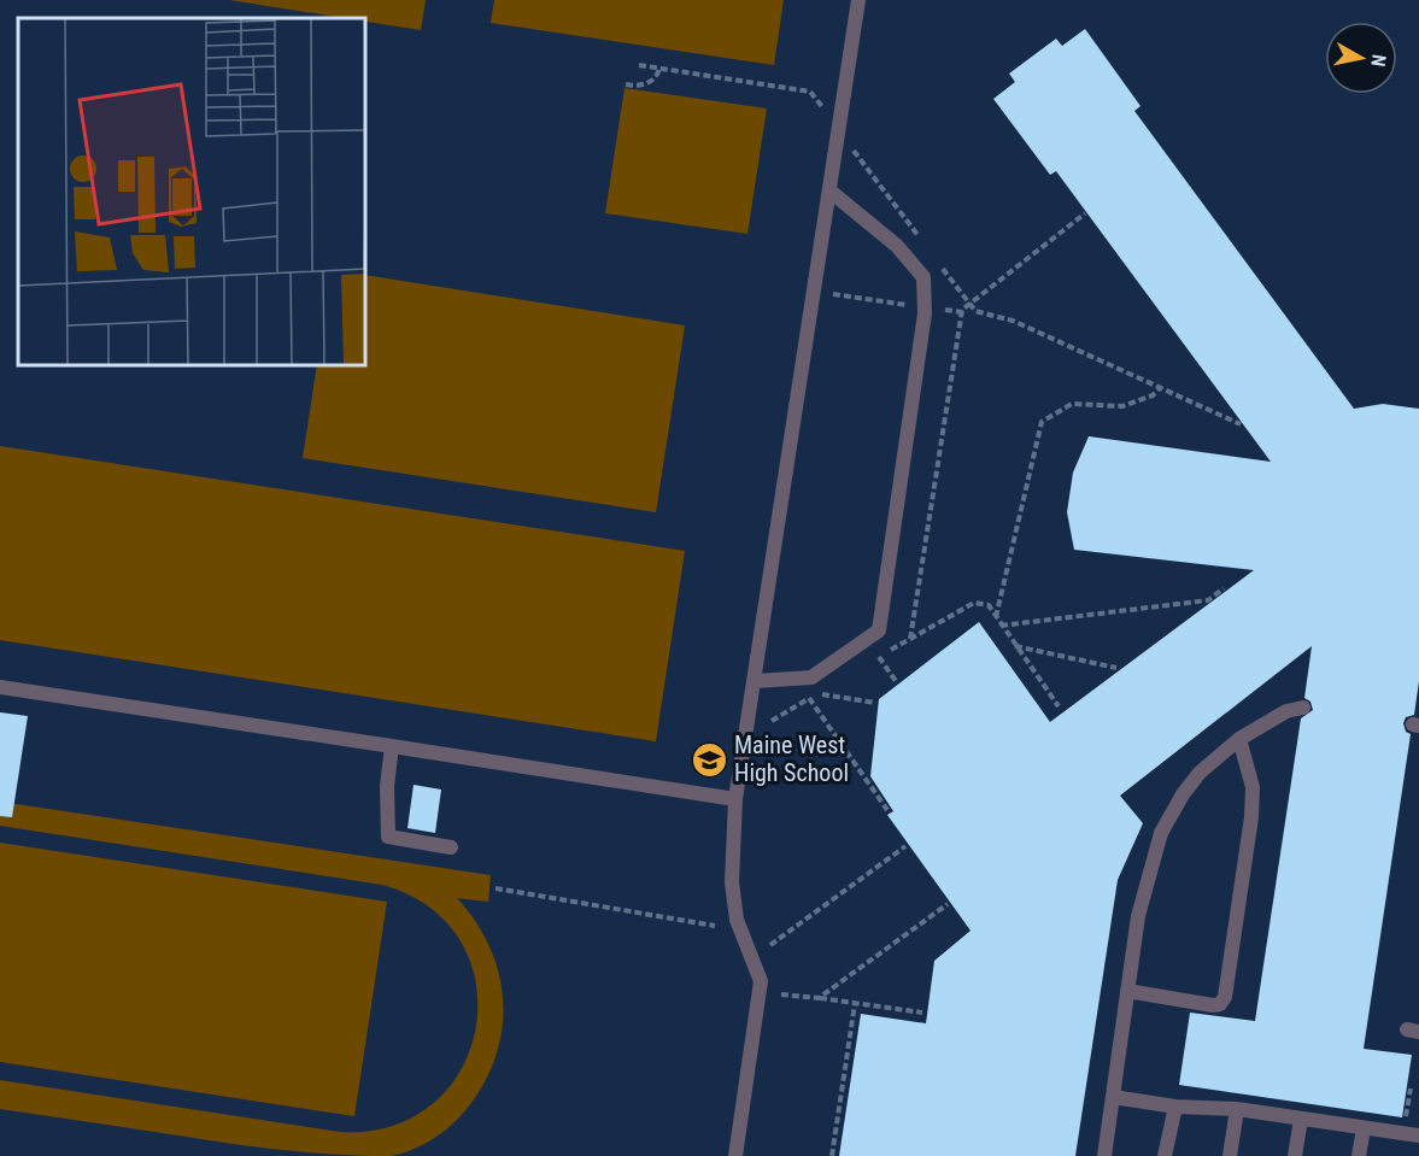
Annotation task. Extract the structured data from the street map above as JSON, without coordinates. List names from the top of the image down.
{
  "places": {
    "school or university": ["Maine West High School"]
  },
  "north": "right"
}
